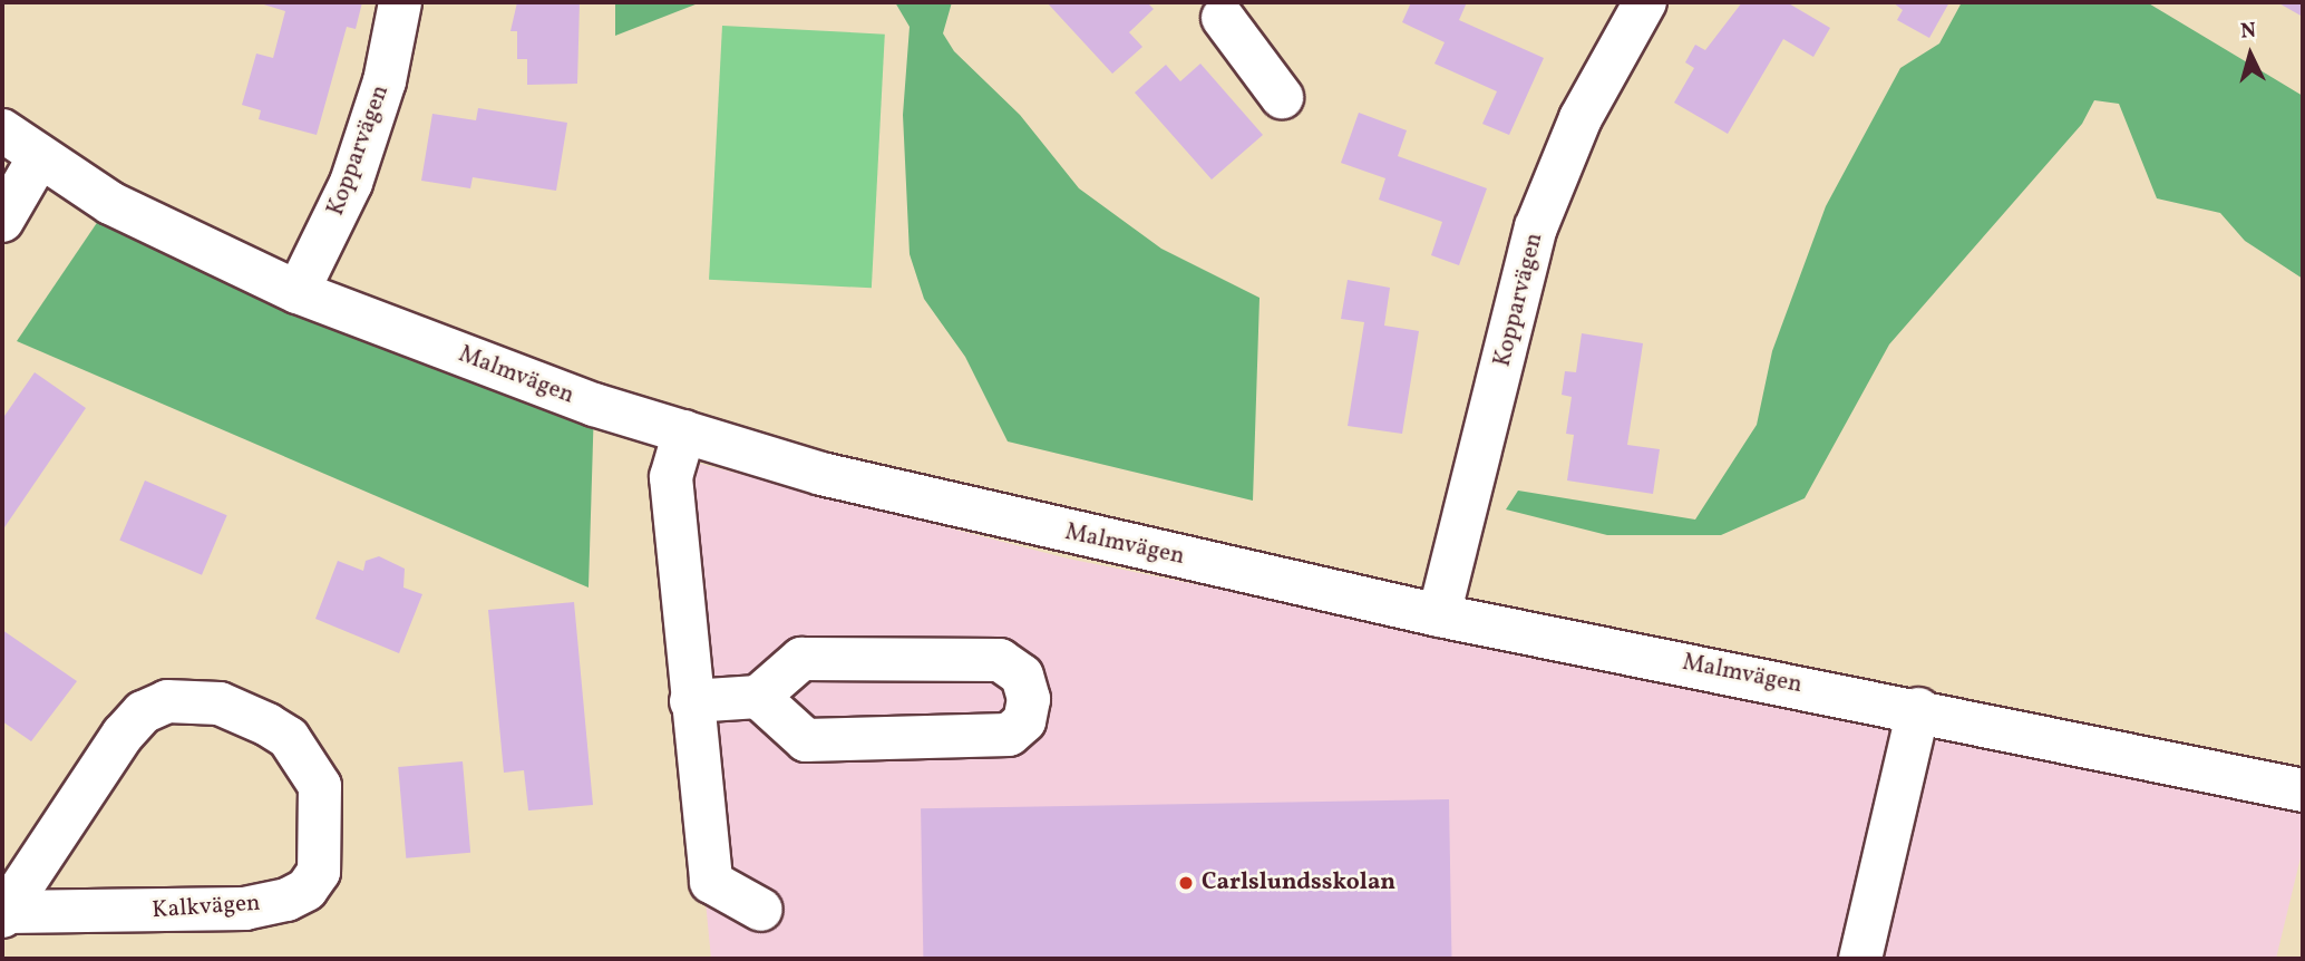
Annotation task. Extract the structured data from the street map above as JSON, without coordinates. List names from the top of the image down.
{
  "streets": {
    "street": ["Kopparvägen", "Malmvägen", "Kalkvägen"]
  },
  "crossings": [
    ["Kopparvägen", "Malmvägen"]
  ],
  "places": ["Carlslundsskolan"],
  "north": "top"
}
